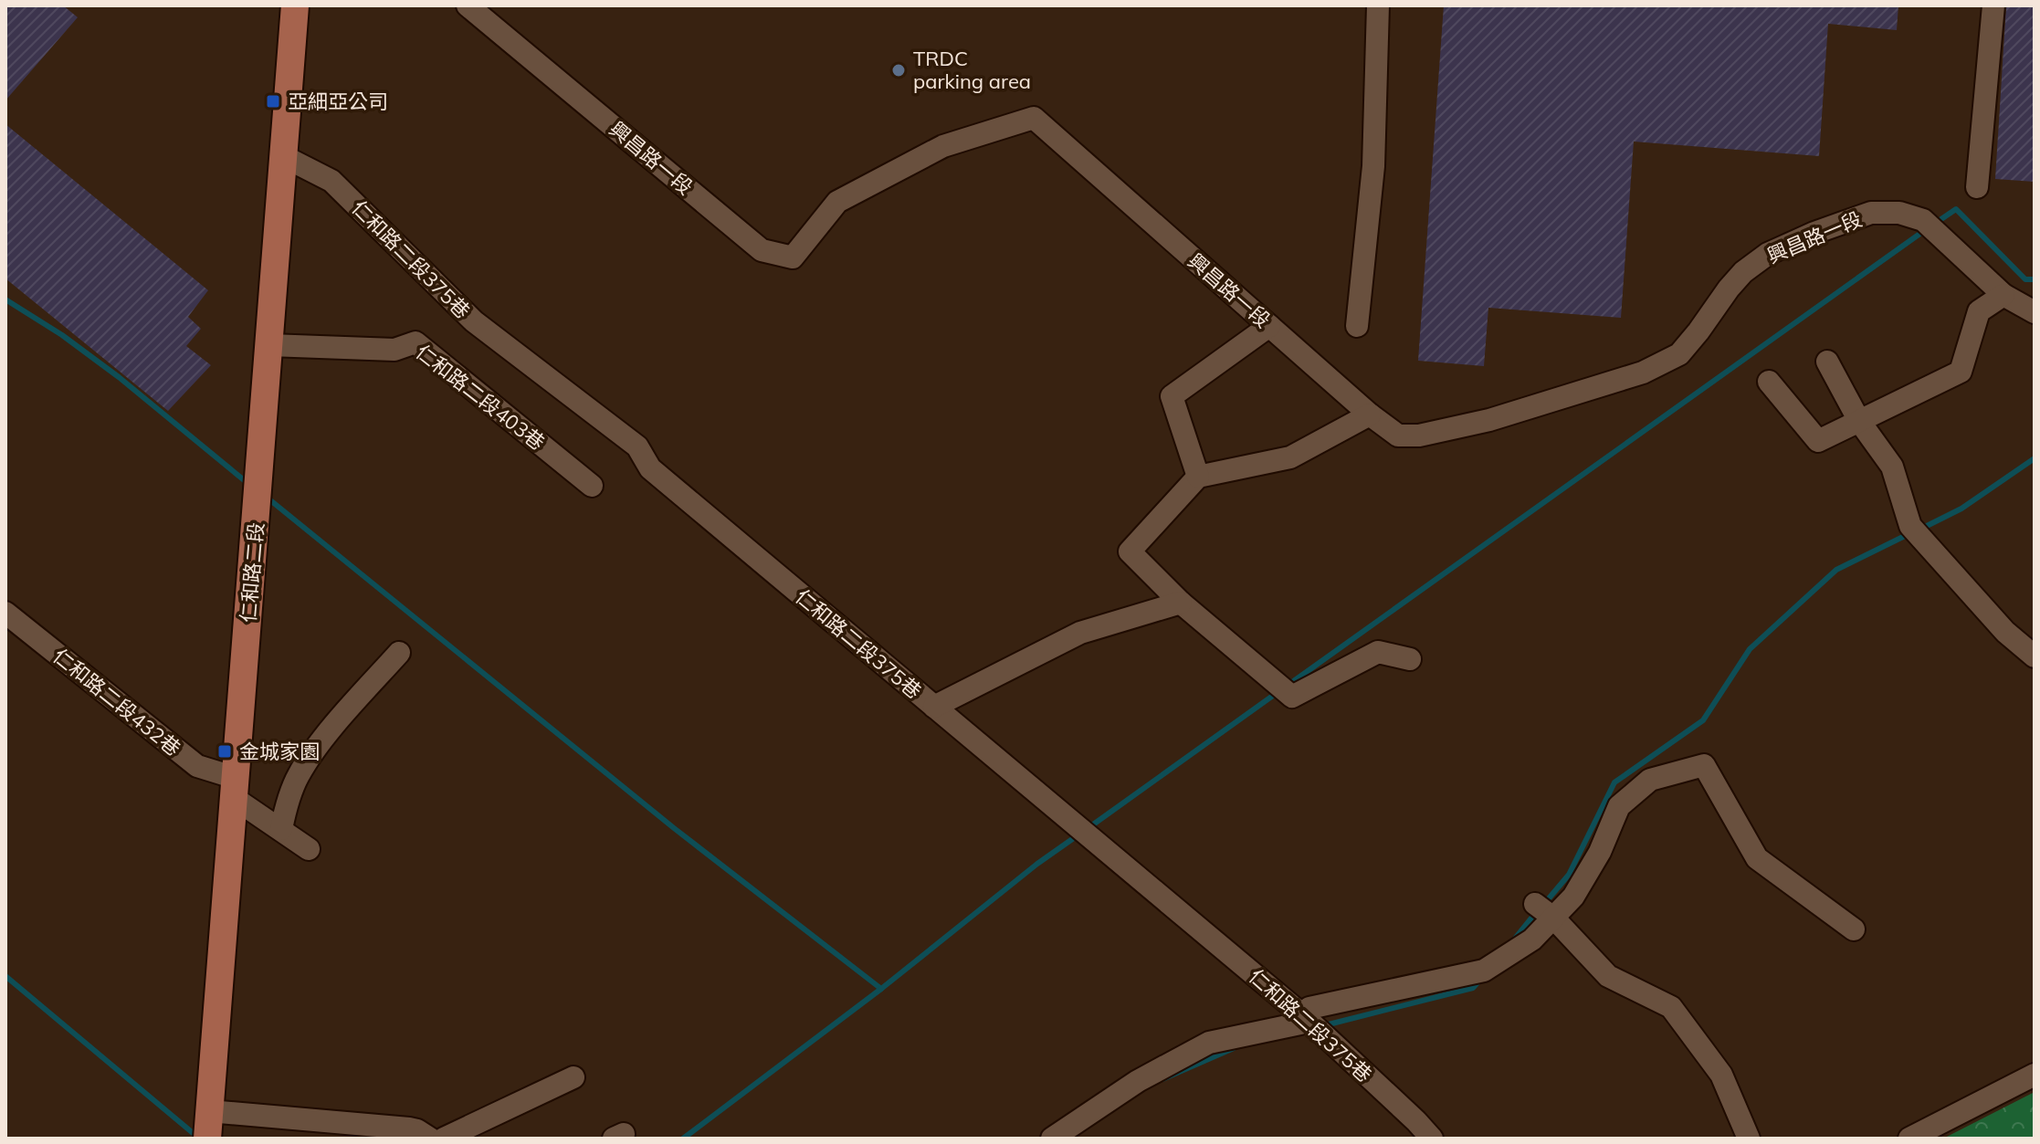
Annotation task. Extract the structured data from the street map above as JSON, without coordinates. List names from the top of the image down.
{
  "streets": {
    "main road": ["仁和路二段"],
    "street": [
      "興昌路一段",
      "仁和路二段375巷",
      "仁和路二段403巷",
      "仁和路二段432巷"
    ]
  },
  "crossings": [
    ["仁和路二段375巷", "仁和路二段"],
    ["仁和路二段403巷", "仁和路二段"],
    ["仁和路二段", "仁和路二段432巷"]
  ],
  "places": {
    "other": ["TRDC parking area"],
    "transit": ["亞細亞公司", "金城家園"]
  }
}
